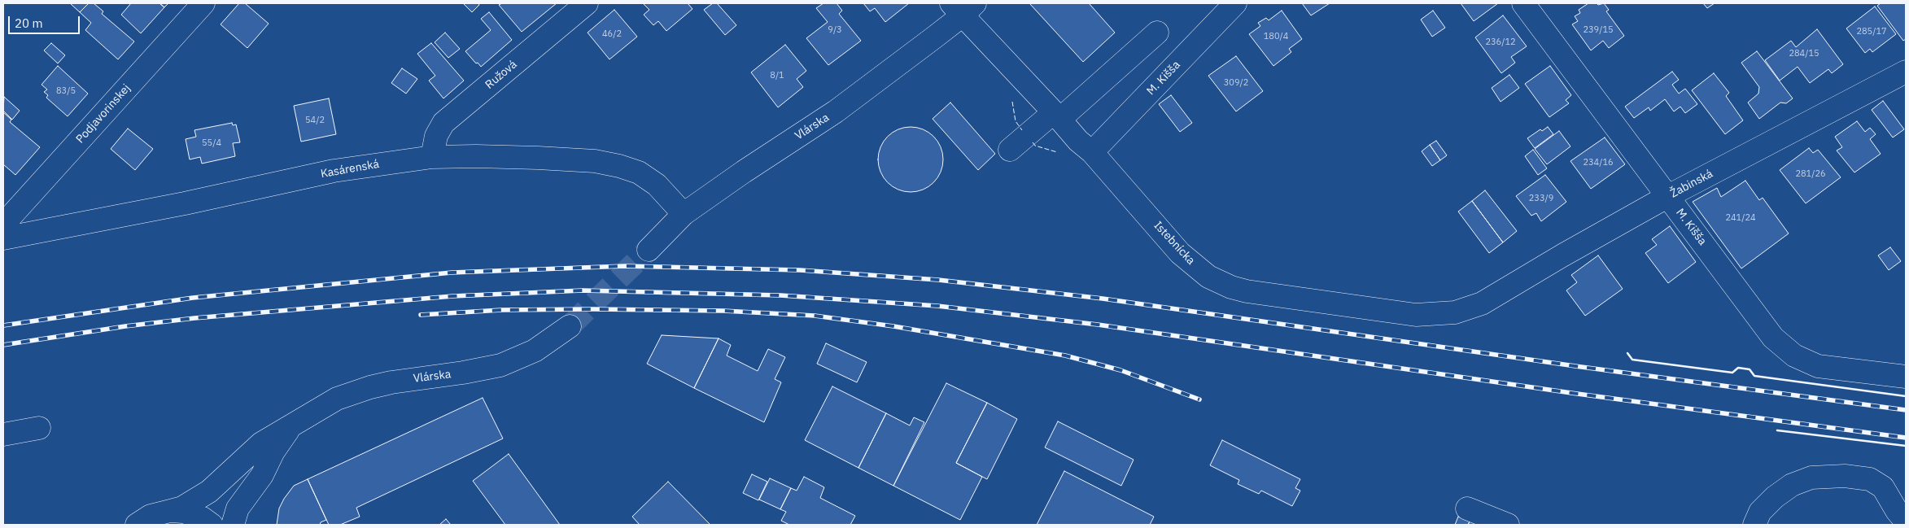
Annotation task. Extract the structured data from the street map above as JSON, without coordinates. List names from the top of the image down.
{
  "streets": {
    "street": [
      "Ružová",
      "M. Kišša",
      "Podjavorinskej",
      "Vlárska",
      "Kasárenská",
      "Žabinská",
      "Istebnícka"
    ]
  },
  "crossings": [
    ["Ružová", "Kasárenská"],
    ["M. Kišša", "Žabinská"],
    ["M. Kišša", "Istebnícka"],
    ["Vlárska", "Kasárenská"],
    ["Vlárska", "Istebnícka"],
    ["Žabinská", "Istebnícka"]
  ],
  "house_numbers": [
    "9/3",
    "239/15",
    "285/17",
    "46/2",
    "180/4",
    "236/12",
    "284/15",
    "8/1",
    "309/2",
    "83/5",
    "54/2",
    "55/4",
    "234/16",
    "281/26",
    "233/9",
    "241/24"
  ],
  "scale_bar": "20 m"
}
